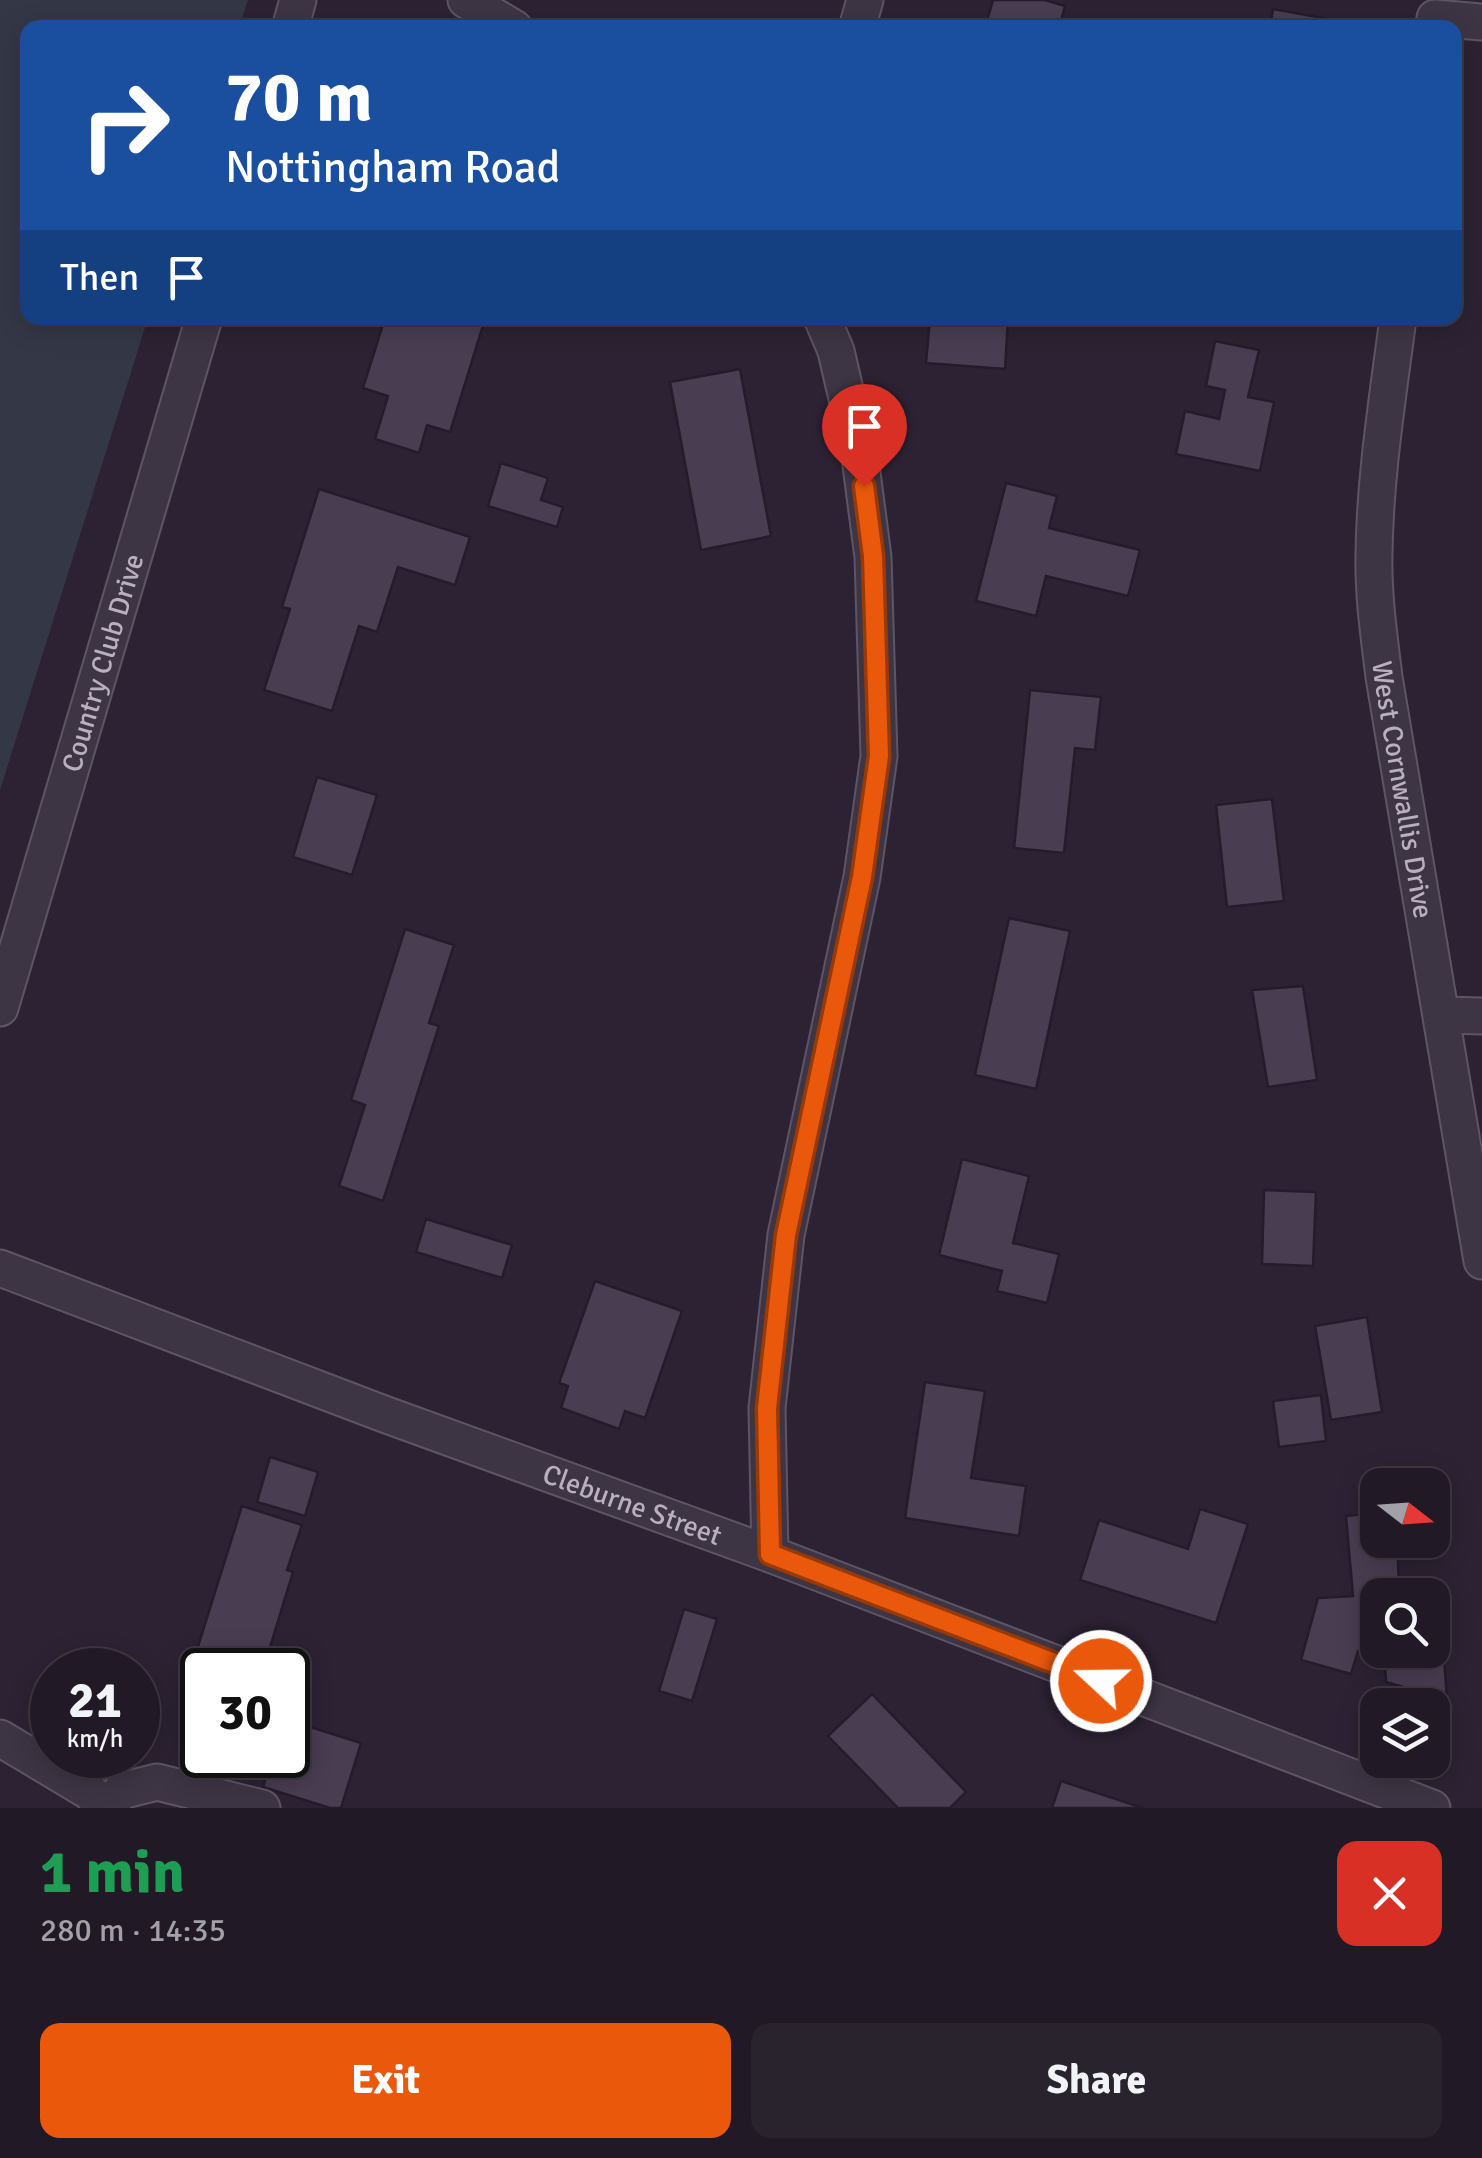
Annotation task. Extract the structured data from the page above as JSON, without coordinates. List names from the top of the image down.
{
  "streets": {
    "street": ["Country Club Drive", "West Cornwallis Drive", "Cleburne Street"]
  },
  "north": "right",
  "page": {
    "turn": ["70 m", "Nottingham Road"],
    "then": "Then",
    "speed": "21 km/h",
    "limit": "30",
    "heading": ["1 min", "280 m · 14:35"],
    "buttons": ["Exit", "Share"]
  }
}
